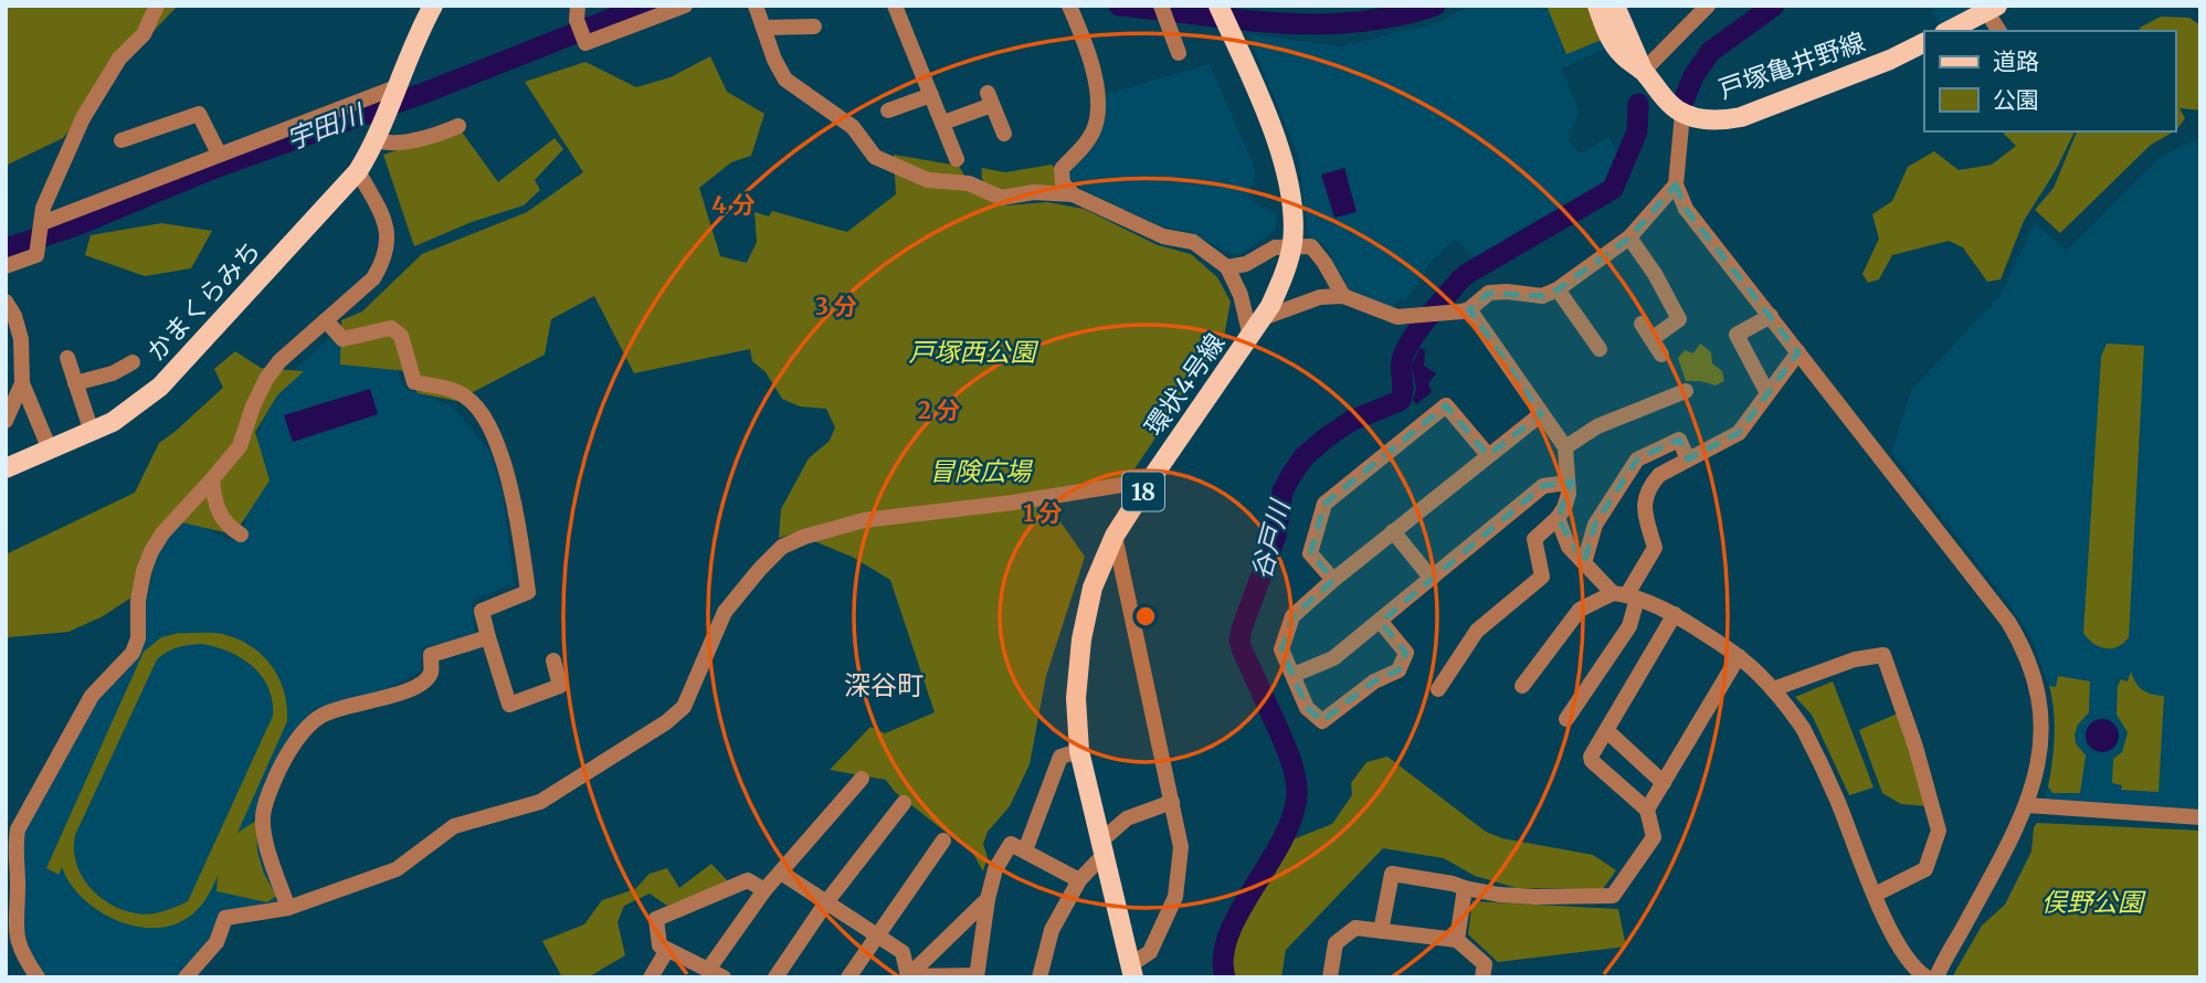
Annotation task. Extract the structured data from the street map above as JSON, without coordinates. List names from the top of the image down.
{
  "streets": {
    "main road": [
      "戸塚亀井野線",
      "かまくらみち",
      "環状4号線",
      "18"
    ]
  },
  "districts": ["深谷町"],
  "water": ["宇田川", "谷戸川"],
  "parks": ["戸塚西公園", "冒険広場", "俣野公園"],
  "legend": ["道路", "公園"],
  "rings": [
    "4 分",
    "3 分",
    "2 分",
    "1 分"
  ]
}
